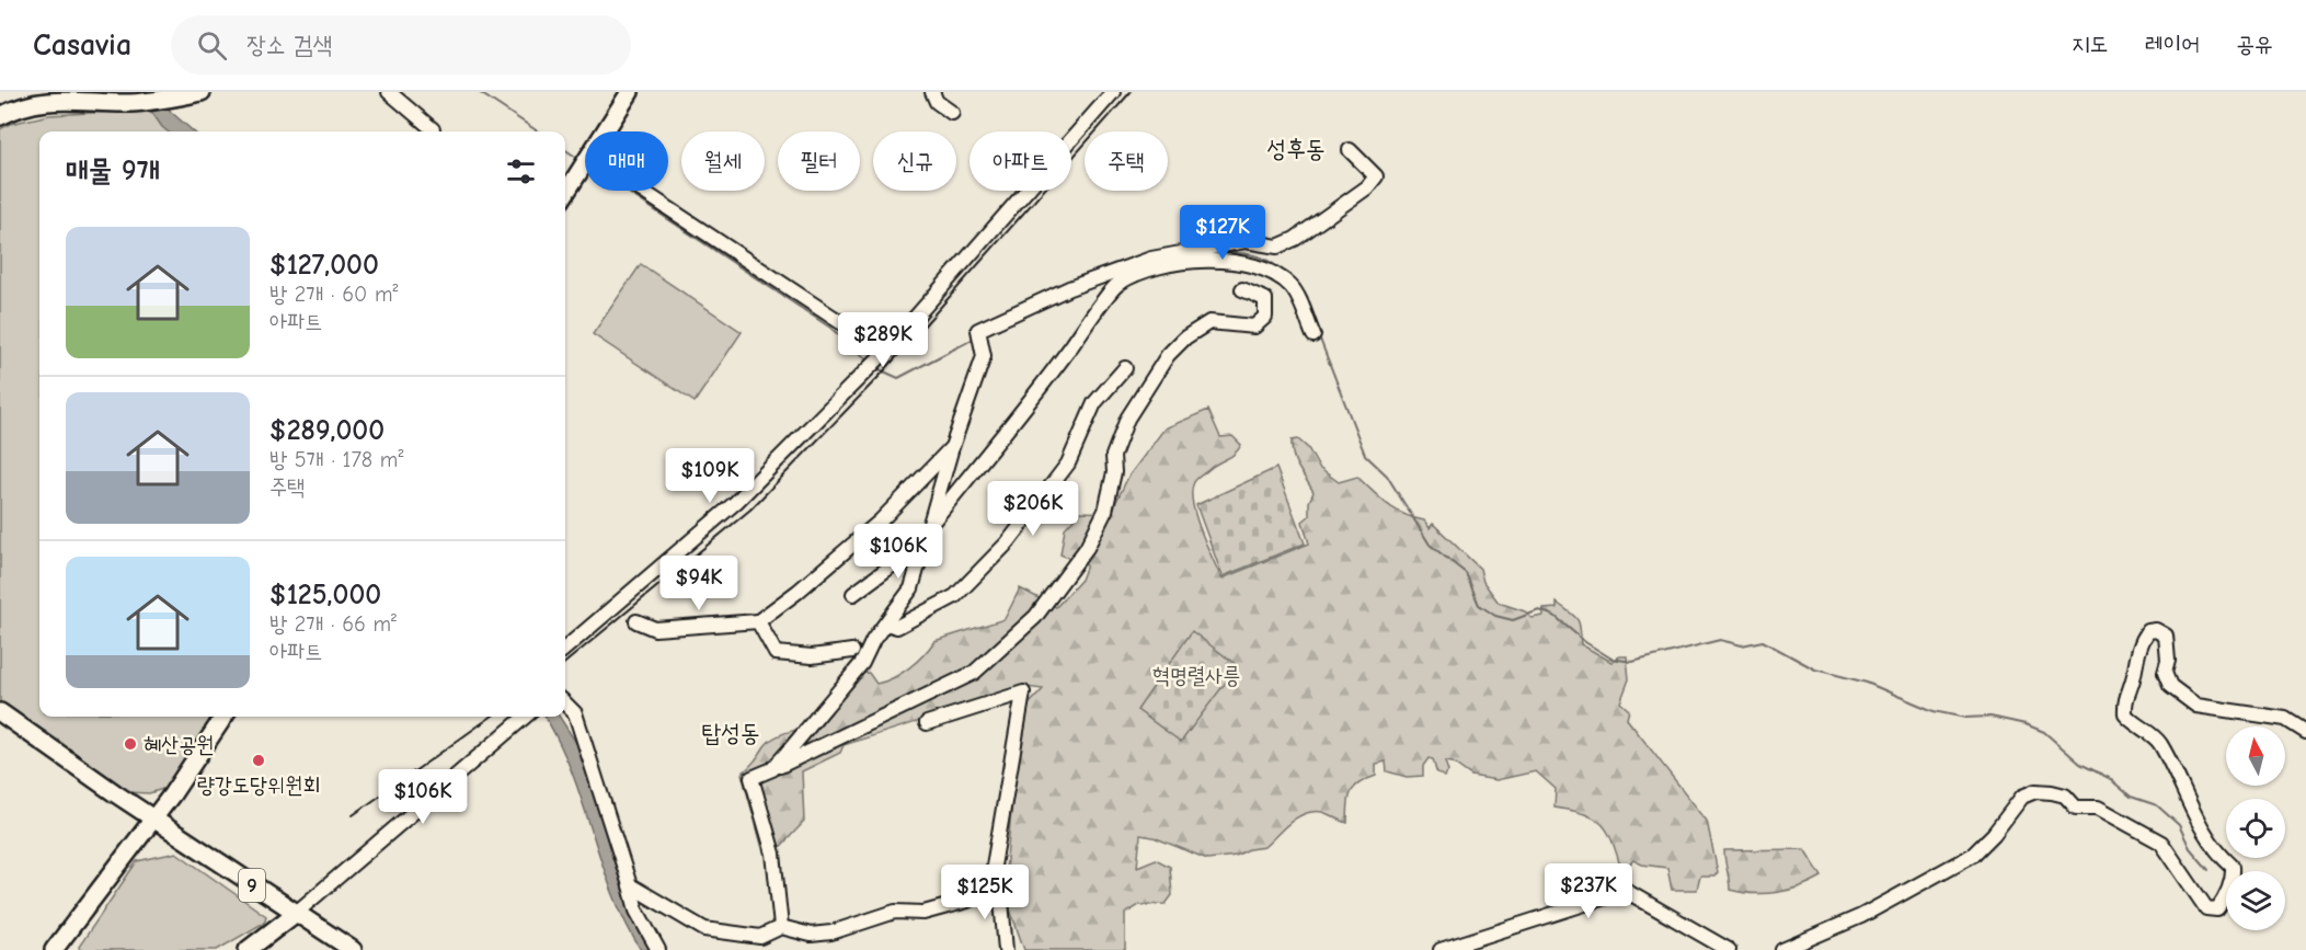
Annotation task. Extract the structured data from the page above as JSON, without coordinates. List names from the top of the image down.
{
  "streets": {
    "main road": ["9"]
  },
  "districts": ["성후동", "탑성동"],
  "parks": ["혁명렬사릉"],
  "places": ["혜산공원", "량강도당위원회"],
  "north": "top",
  "page": {
    "header": "Casavia",
    "search": "장소 검색",
    "nav": ["지도", "레이어", "공유"],
    "chip": [
      "매매",
      "월세",
      "필터",
      "신규",
      "아파트",
      "주택"
    ],
    "heading": "매물 9개",
    "price": [
      "$127K",
      "$289K",
      "$109K",
      "$206K",
      "$106K",
      "$94K",
      "$106K",
      "$237K",
      "$125K"
    ],
    "list": [
      {
        "name": "$127,000",
        "note": "방 2개 · 60 m² · 아파트"
      },
      {
        "name": "$289,000",
        "note": "방 5개 · 178 m² · 주택"
      },
      {
        "name": "$125,000",
        "note": "방 2개 · 66 m² · 아파트"
      }
    ]
  }
}
